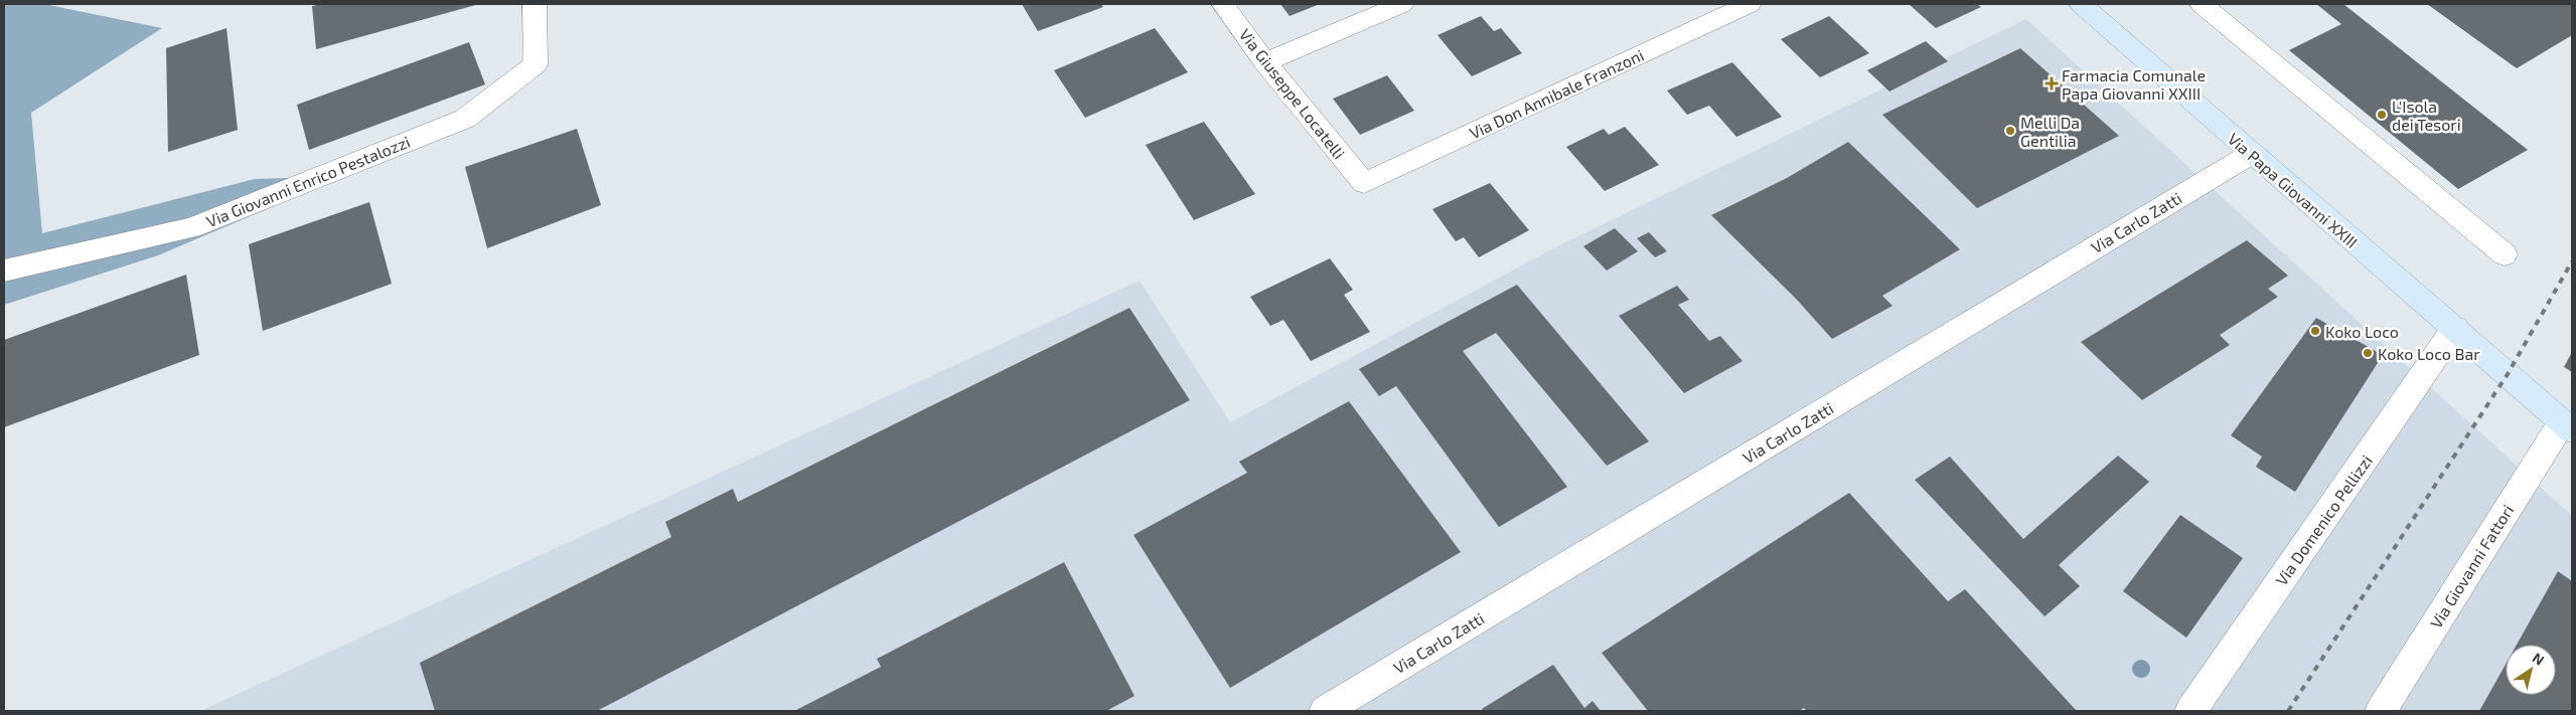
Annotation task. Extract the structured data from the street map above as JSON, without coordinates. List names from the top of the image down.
{
  "streets": {
    "main road": ["Via Papa Giovanni XXIII"],
    "street": [
      "Via Giuseppe Locatelli",
      "Via Don Annibale Franzoni",
      "Via Giovanni Enrico Pestalozzi",
      "Via Carlo Zatti",
      "Via Domenico Pellizzi",
      "Via Giovanni Fattori"
    ]
  },
  "crossings": [
    ["Via Giuseppe Locatelli", "Via Don Annibale Franzoni"],
    ["Via Papa Giovanni XXIII", "Via Carlo Zatti"],
    ["Via Papa Giovanni XXIII", "Via Domenico Pellizzi"],
    ["Via Papa Giovanni XXIII", "Via Giovanni Fattori"]
  ],
  "places": {
    "health": ["Farmacia Comunale Papa Giovanni XXIII"],
    "other": [
      "L'Isola dei Tesori",
      "Melli Da Gentilia",
      "Koko Loco",
      "Koko Loco Bar"
    ]
  },
  "north": "top right"
}
